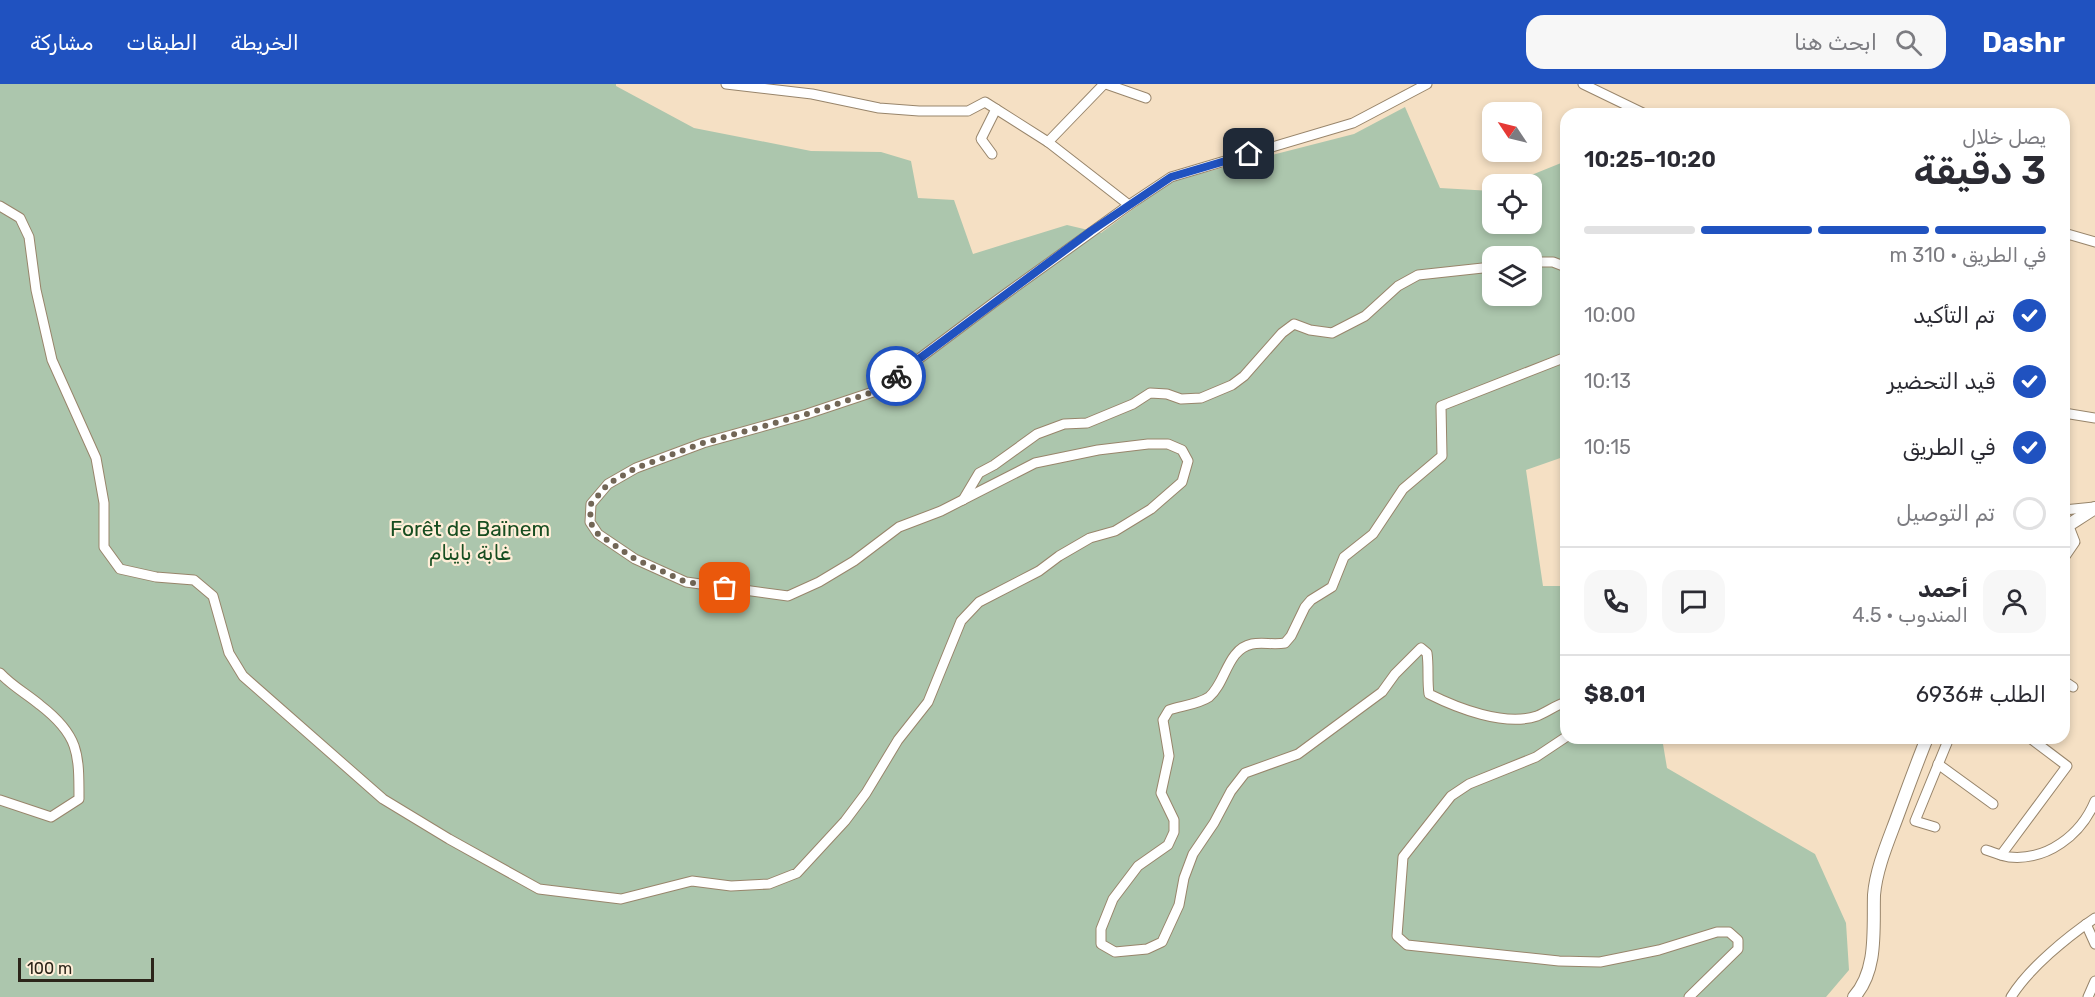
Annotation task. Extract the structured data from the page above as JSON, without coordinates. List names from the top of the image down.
{
  "parks": ["Forêt de Baïnem غابة باينام"],
  "scale_bar": "100 m",
  "north": "top left",
  "page": {
    "header": "Dashr",
    "search": "ابحث هنا",
    "nav": ["الخريطة", "الطبقات", "مشاركة"],
    "heading": ["3 دقيقة", "يصل خلال", "10:20–10:25"],
    "panel": [
      "أحمد",
      "المندوب · 4.5",
      "الطلب #6936",
      "$8.01"
    ],
    "bar": "في الطريق · 310 m",
    "list": [
      ["تم التأكيد", "10:00"],
      ["قيد التحضير", "10:13"],
      ["في الطريق", "10:15"],
      "تم التوصيل"
    ],
    "scale": "100 m"
  }
}
